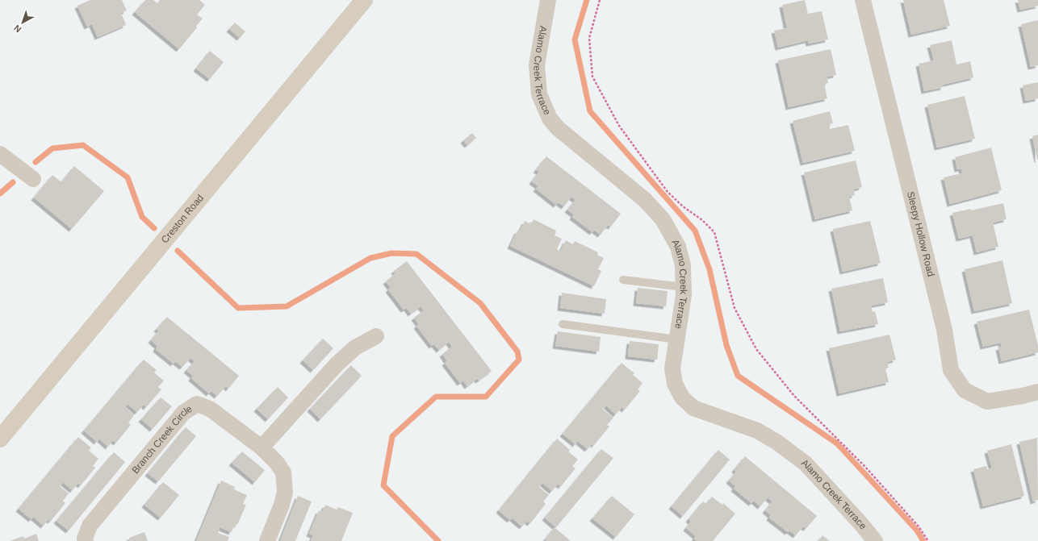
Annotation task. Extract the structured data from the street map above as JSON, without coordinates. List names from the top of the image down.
{
  "streets": {
    "main road": ["Creston Road"],
    "street": ["Alamo Creek Terrace", "Sleepy Hollow Road", "Branch Creek Circle"]
  },
  "north": "bottom left"
}
